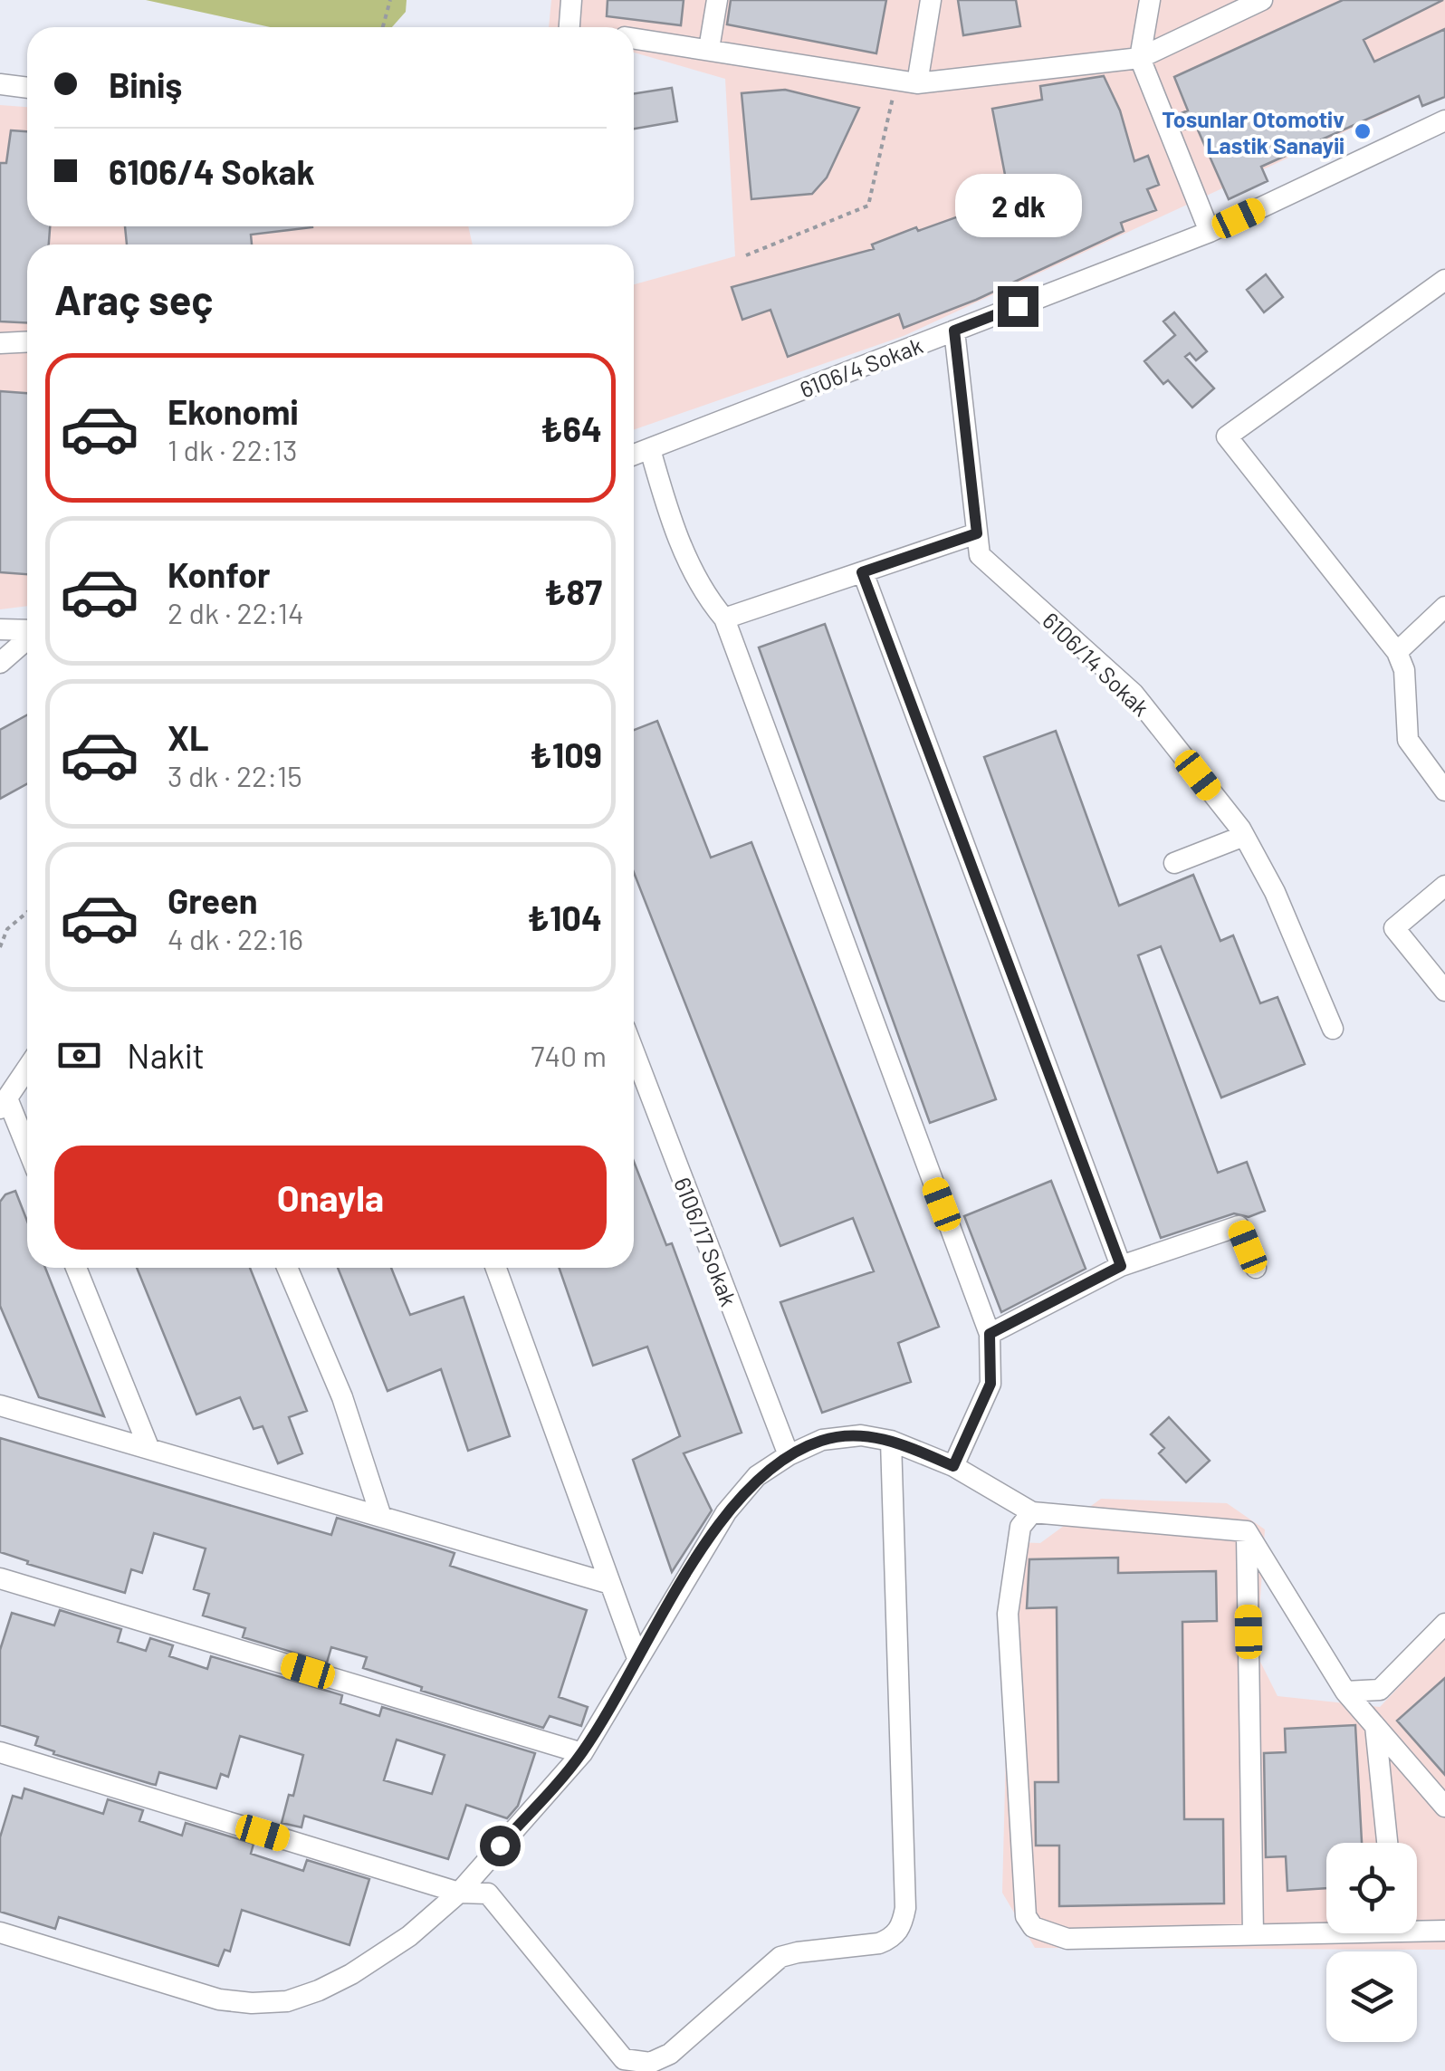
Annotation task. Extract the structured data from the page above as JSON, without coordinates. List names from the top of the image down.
{
  "streets": {
    "street": ["6106/4 Sokak", "6106/14 Sokak", "6106/17 Sokak"]
  },
  "crossings": [
    ["6106/4 Sokak", "6106/14 Sokak"]
  ],
  "places": ["Tosunlar Otomotiv Lastik Sanayii"],
  "page": {
    "banner": ["Biniş", "6106/4 Sokak"],
    "bubble": "2 dk",
    "heading": "Araç seç",
    "list": [
      {
        "name": "Ekonomi",
        "note": "1 dk · 22:13",
        "value": "₺64"
      },
      {
        "name": "Konfor",
        "note": "2 dk · 22:14",
        "value": "₺87"
      },
      {
        "name": "XL",
        "note": "3 dk · 22:15",
        "value": "₺109"
      },
      {
        "name": "Green",
        "note": "4 dk · 22:16",
        "value": "₺104"
      }
    ],
    "pay": ["Nakit", "740 m"],
    "buttons": "Onayla"
  }
}
